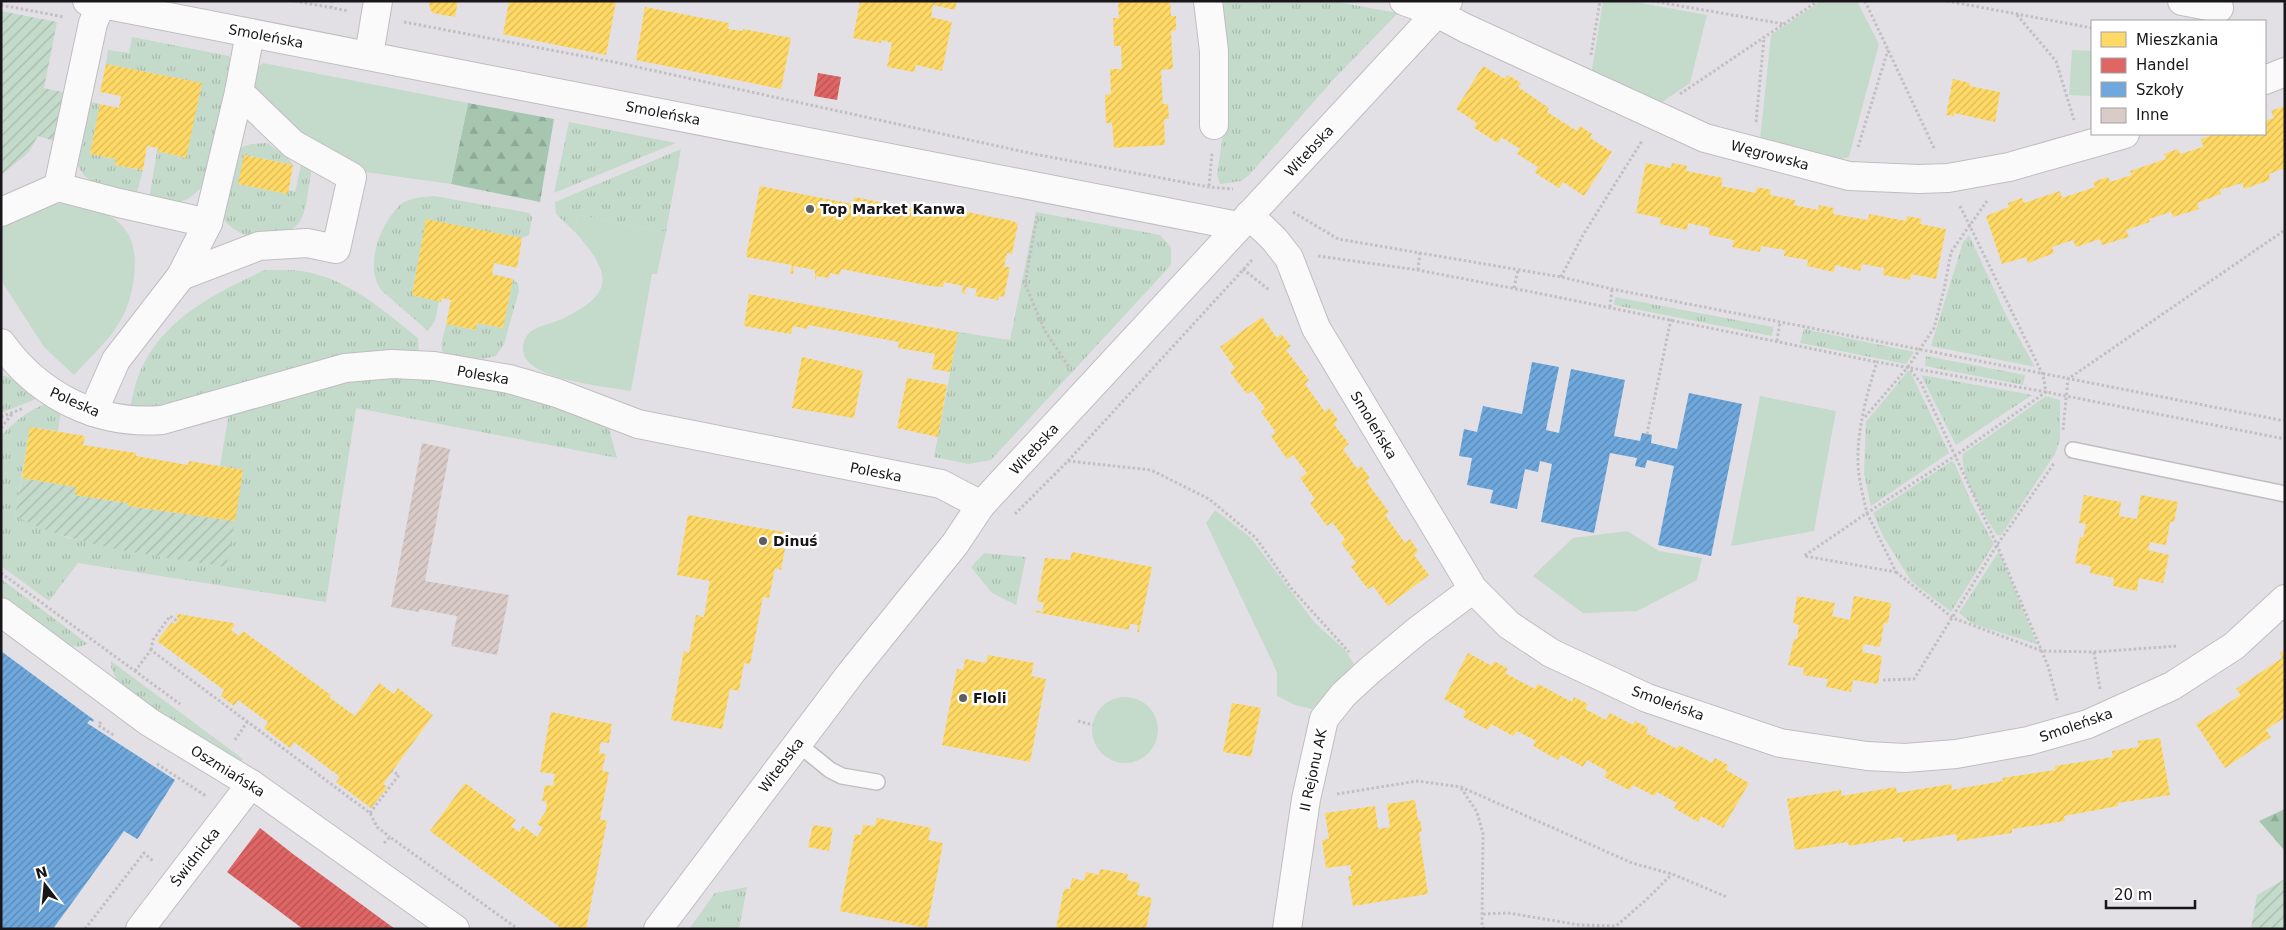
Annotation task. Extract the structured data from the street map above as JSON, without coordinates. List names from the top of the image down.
{
  "streets": {
    "street": [
      "Smoleńska",
      "Witebska",
      "Węgrowska",
      "Poleska",
      "II Rejonu AK",
      "Oszmiańska",
      "Świdnicka"
    ]
  },
  "crossings": [
    ["Smoleńska", "Witebska"],
    ["Smoleńska", "II Rejonu AK"],
    ["Witebska", "Węgrowska"],
    ["Witebska", "Poleska"],
    ["Oszmiańska", "Świdnicka"]
  ],
  "places": ["Top Market Kanwa", "Dinuś", "Floli"],
  "legend": [
    "Mieszkania",
    "Handel",
    "Szkoły",
    "Inne"
  ],
  "scale_bar": "20 m",
  "north": "top"
}
